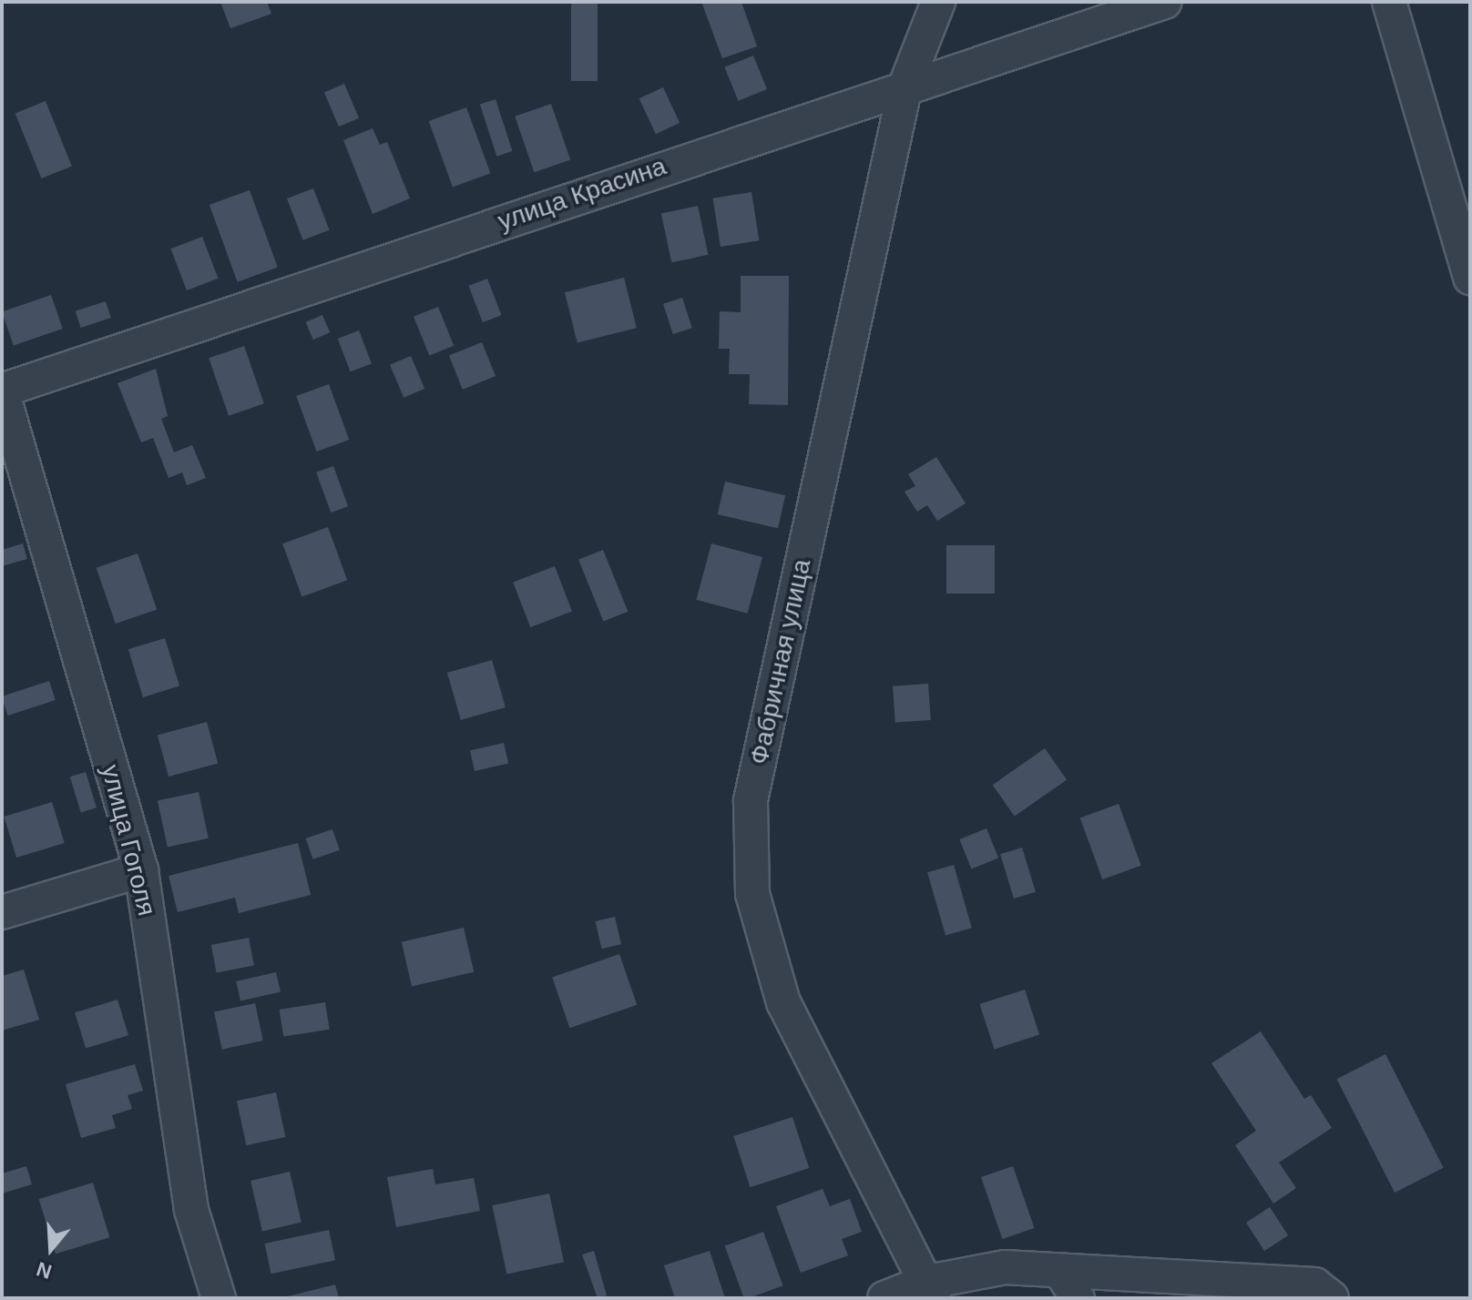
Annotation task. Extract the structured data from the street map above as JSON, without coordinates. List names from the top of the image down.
{
  "streets": {
    "street": ["улица Красина", "Фабричная улица", "улица Гоголя"]
  },
  "crossings": [
    ["улица Красина", "Фабричная улица"],
    ["улица Красина", "улица Гоголя"]
  ],
  "north": "bottom"
}
